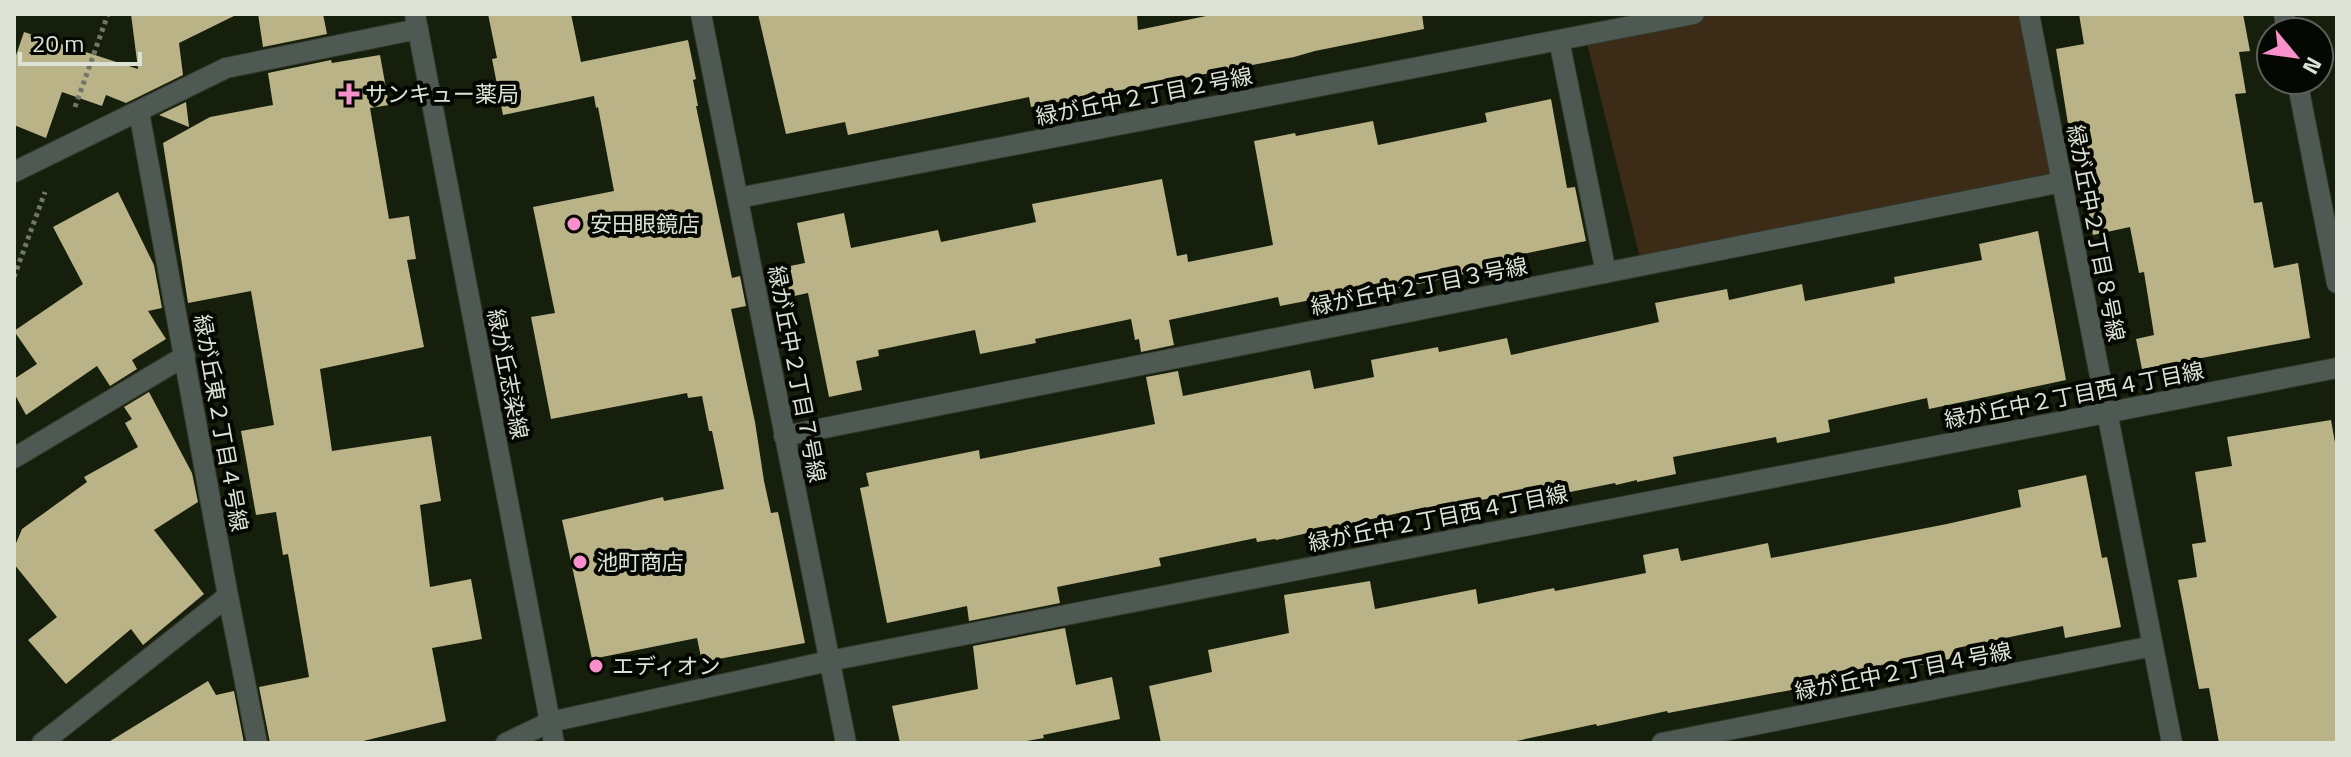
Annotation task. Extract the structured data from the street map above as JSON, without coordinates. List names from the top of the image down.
{
  "streets": {
    "street": [
      "緑が丘中２丁目２号線",
      "緑が丘中２丁目８号線",
      "緑が丘中２丁目３号線",
      "緑が丘志染線",
      "緑が丘中２丁目７号線",
      "緑が丘中２丁目西４丁目線",
      "緑が丘東２丁目４号線",
      "緑が丘中２丁目４号線"
    ]
  },
  "crossings": [
    ["緑が丘中２丁目２号線", "緑が丘中２丁目７号線"],
    ["緑が丘中２丁目８号線", "緑が丘中２丁目３号線"],
    ["緑が丘中２丁目８号線", "緑が丘中２丁目西４丁目線"],
    ["緑が丘中２丁目８号線", "緑が丘中２丁目４号線"],
    ["緑が丘中２丁目３号線", "緑が丘中２丁目７号線"],
    ["緑が丘志染線", "緑が丘中２丁目西４丁目線"],
    ["緑が丘中２丁目７号線", "緑が丘中２丁目西４丁目線"]
  ],
  "places": {
    "health": ["サンキュー薬局"],
    "other": ["安田眼鏡店", "池町商店", "エディオン"]
  },
  "scale_bar": "20 m",
  "north": "bottom right"
}
